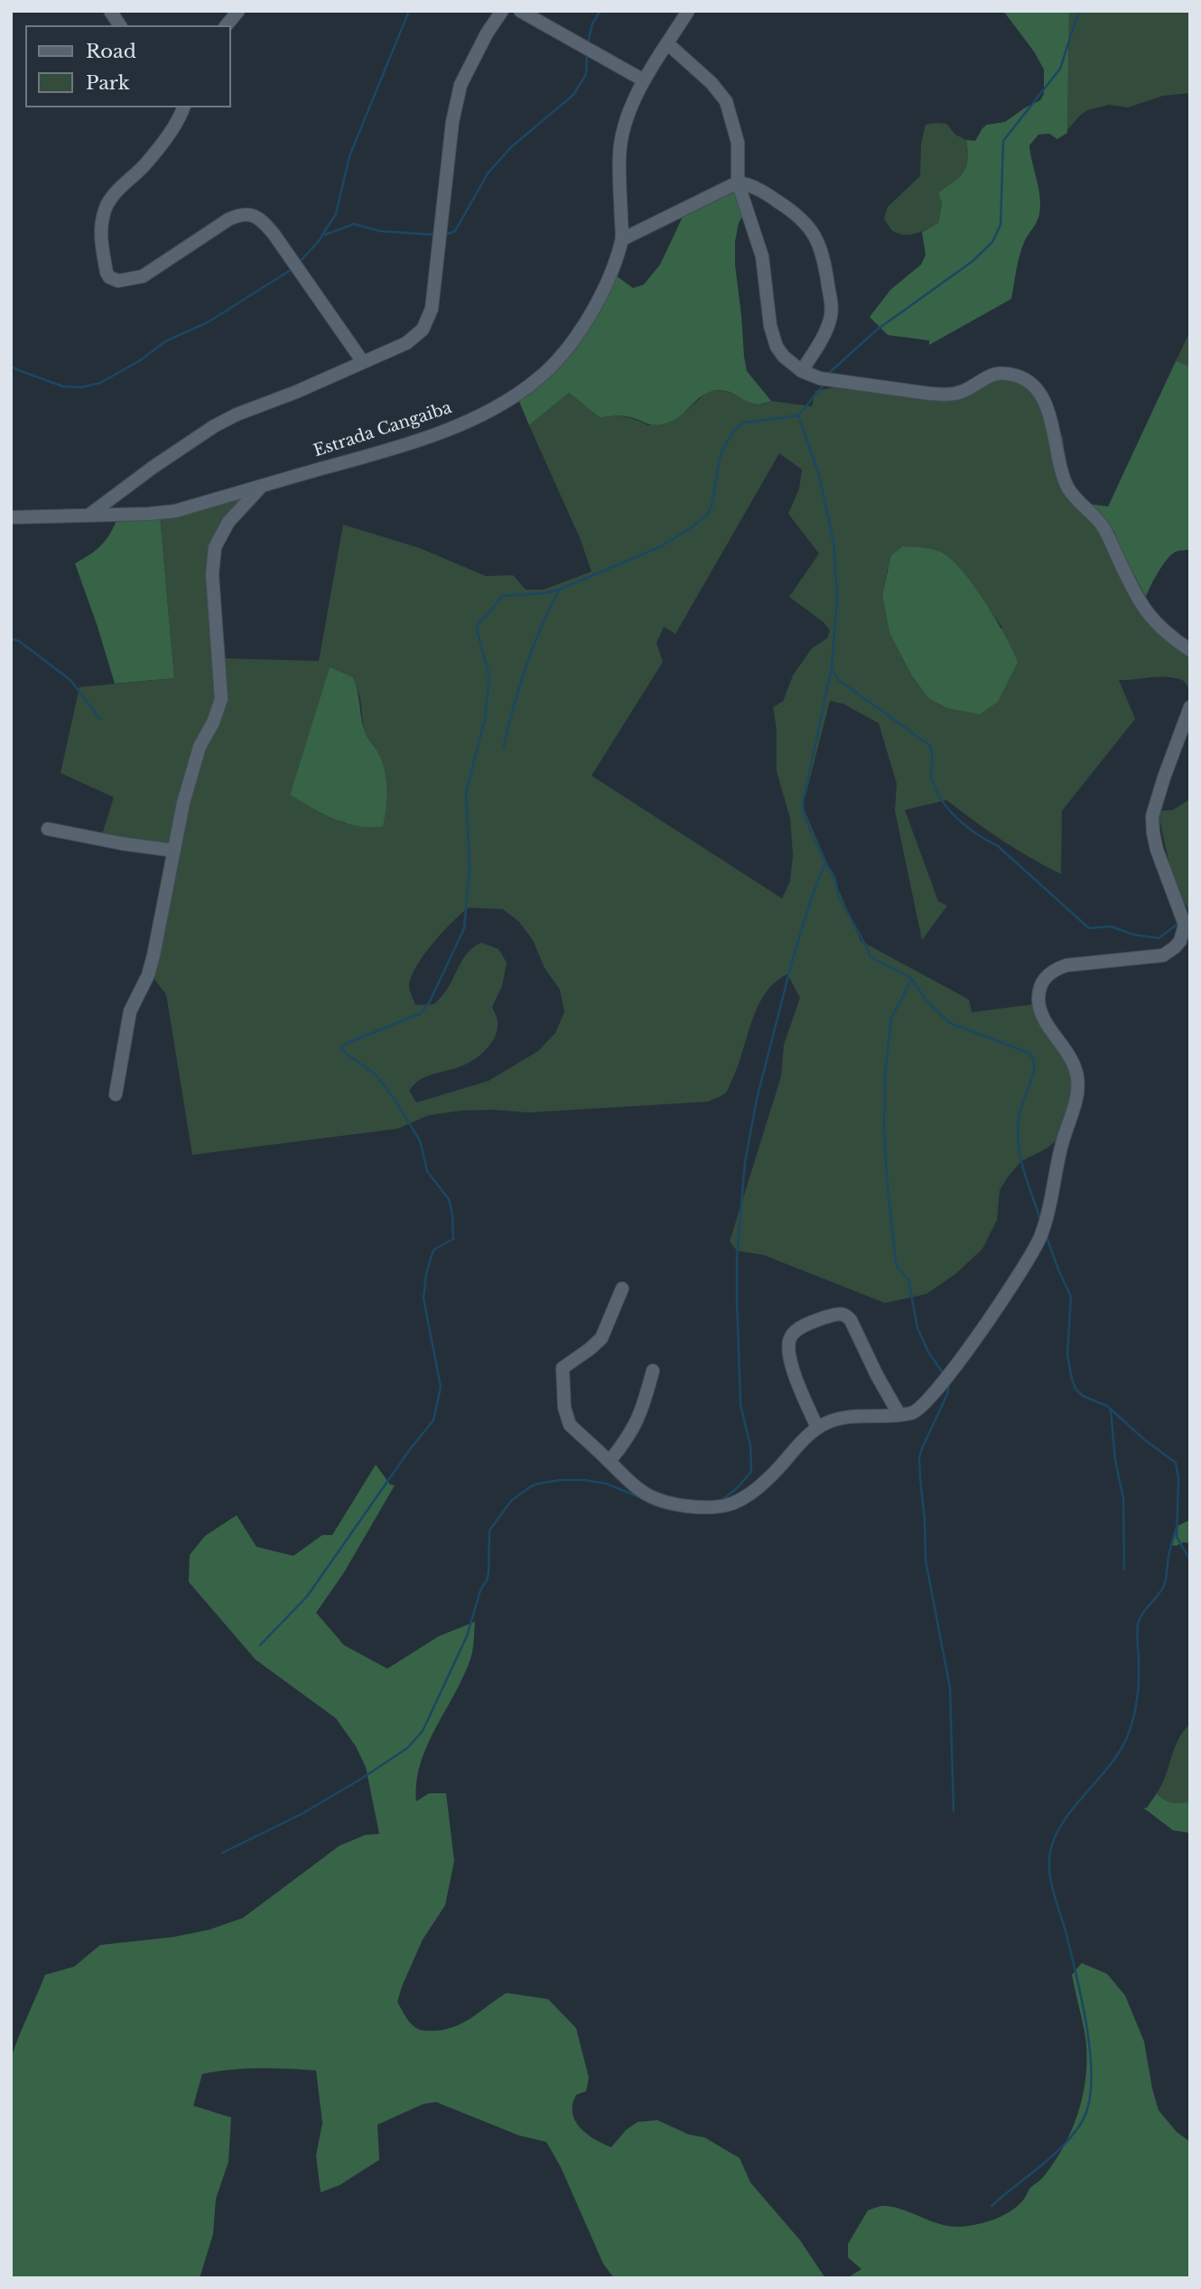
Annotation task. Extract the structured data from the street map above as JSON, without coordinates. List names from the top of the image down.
{
  "streets": {
    "street": ["Estrada Cangaiba"]
  },
  "legend": ["Road", "Park"]
}
